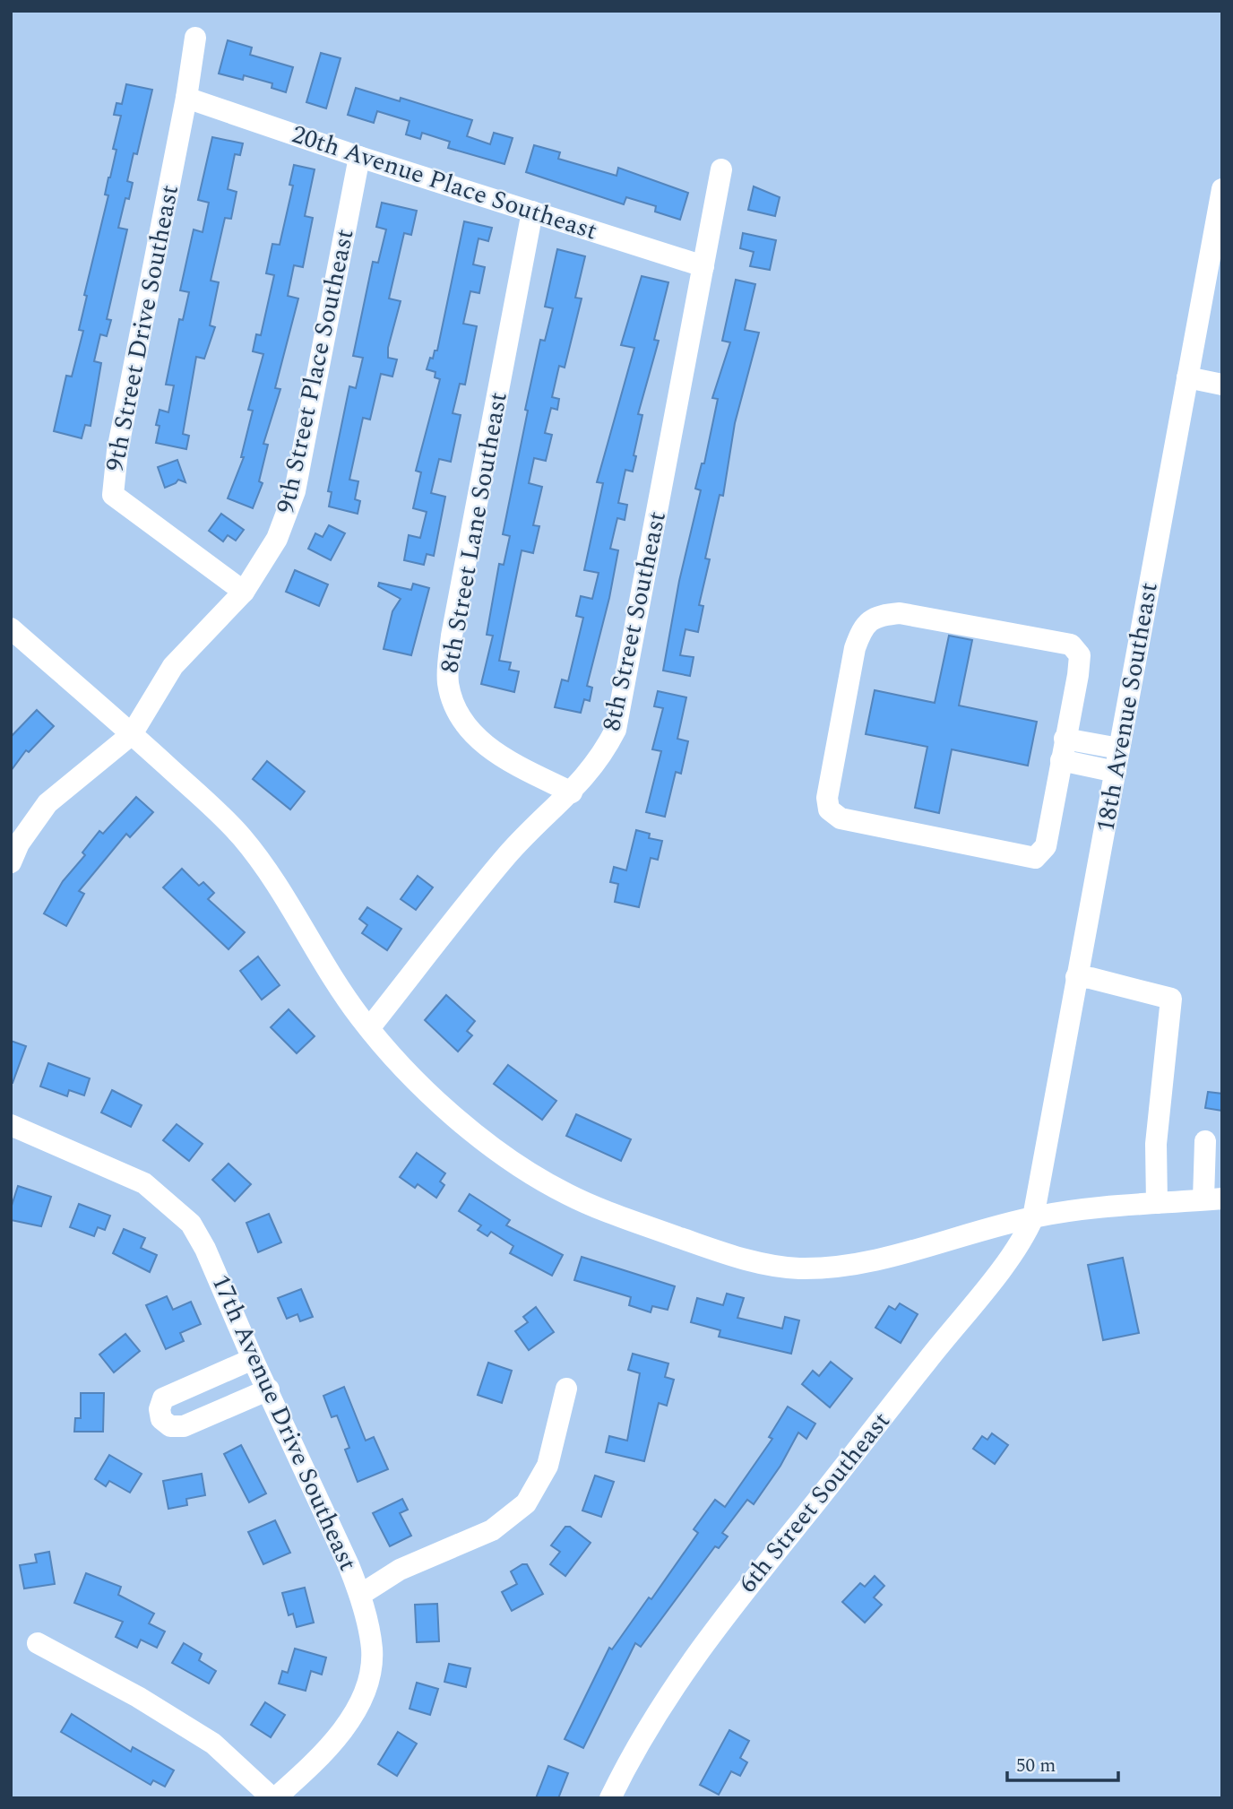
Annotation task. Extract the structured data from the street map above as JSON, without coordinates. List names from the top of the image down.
{
  "streets": {
    "street": [
      "20th Avenue Place Southeast",
      "9th Street Drive Southeast",
      "9th Street Place Southeast",
      "8th Street Lane Southeast",
      "8th Street Southeast",
      "18th Avenue Southeast",
      "17th Avenue Drive Southeast",
      "6th Street Southeast"
    ]
  },
  "crossings": [
    ["20th Avenue Place Southeast", "9th Street Drive Southeast"],
    ["20th Avenue Place Southeast", "9th Street Place Southeast"],
    ["20th Avenue Place Southeast", "8th Street Lane Southeast"],
    ["20th Avenue Place Southeast", "8th Street Southeast"],
    ["9th Street Drive Southeast", "9th Street Place Southeast"],
    ["8th Street Lane Southeast", "8th Street Southeast"],
    ["18th Avenue Southeast", "6th Street Southeast"]
  ],
  "scale_bar": "50 m"
}
